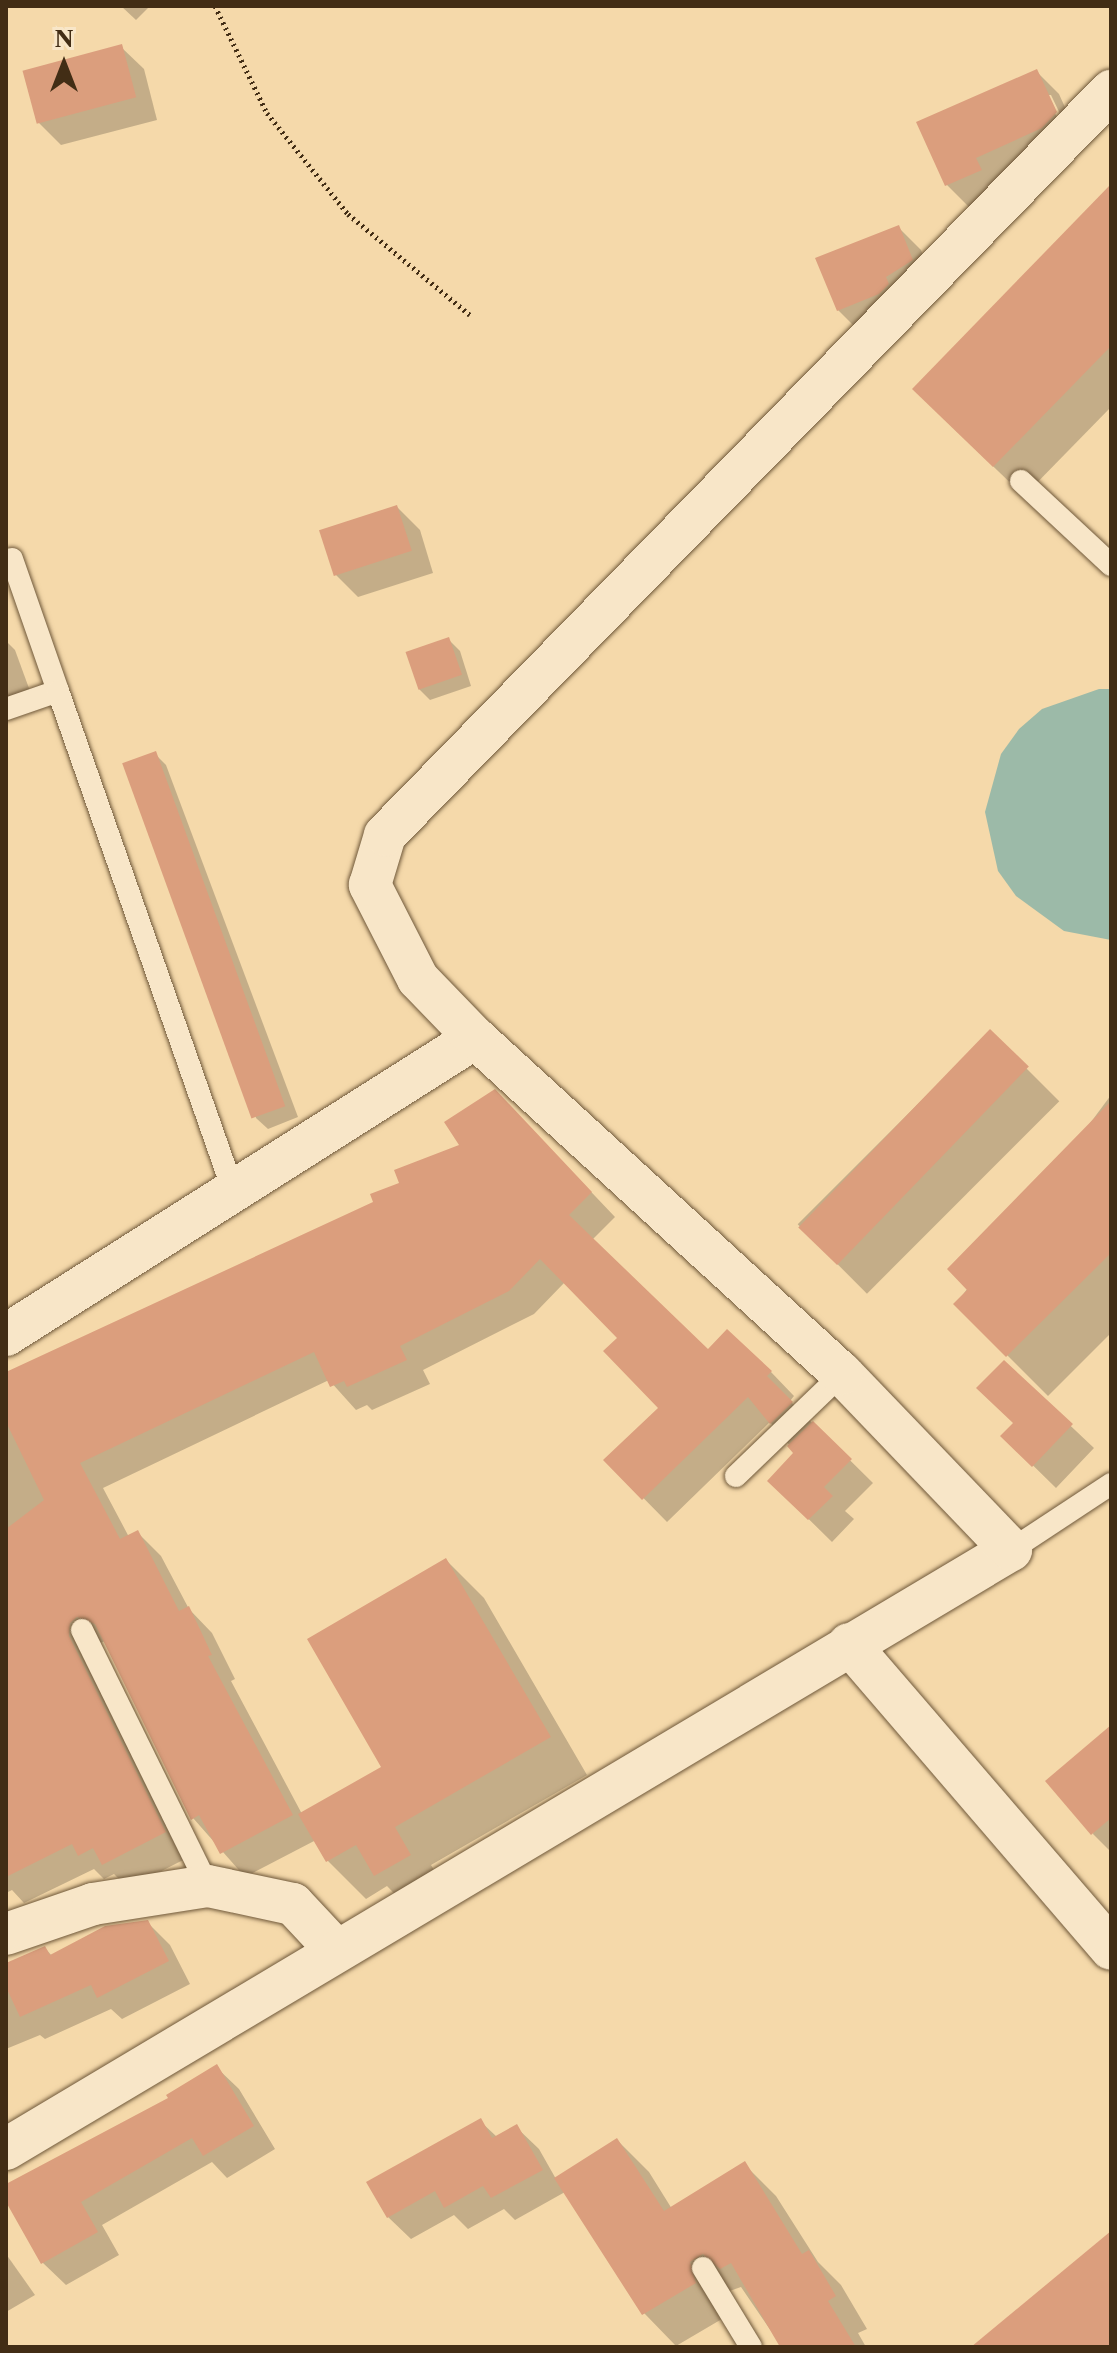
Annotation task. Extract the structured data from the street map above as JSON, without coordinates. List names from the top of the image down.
{
  "north": "top"
}
